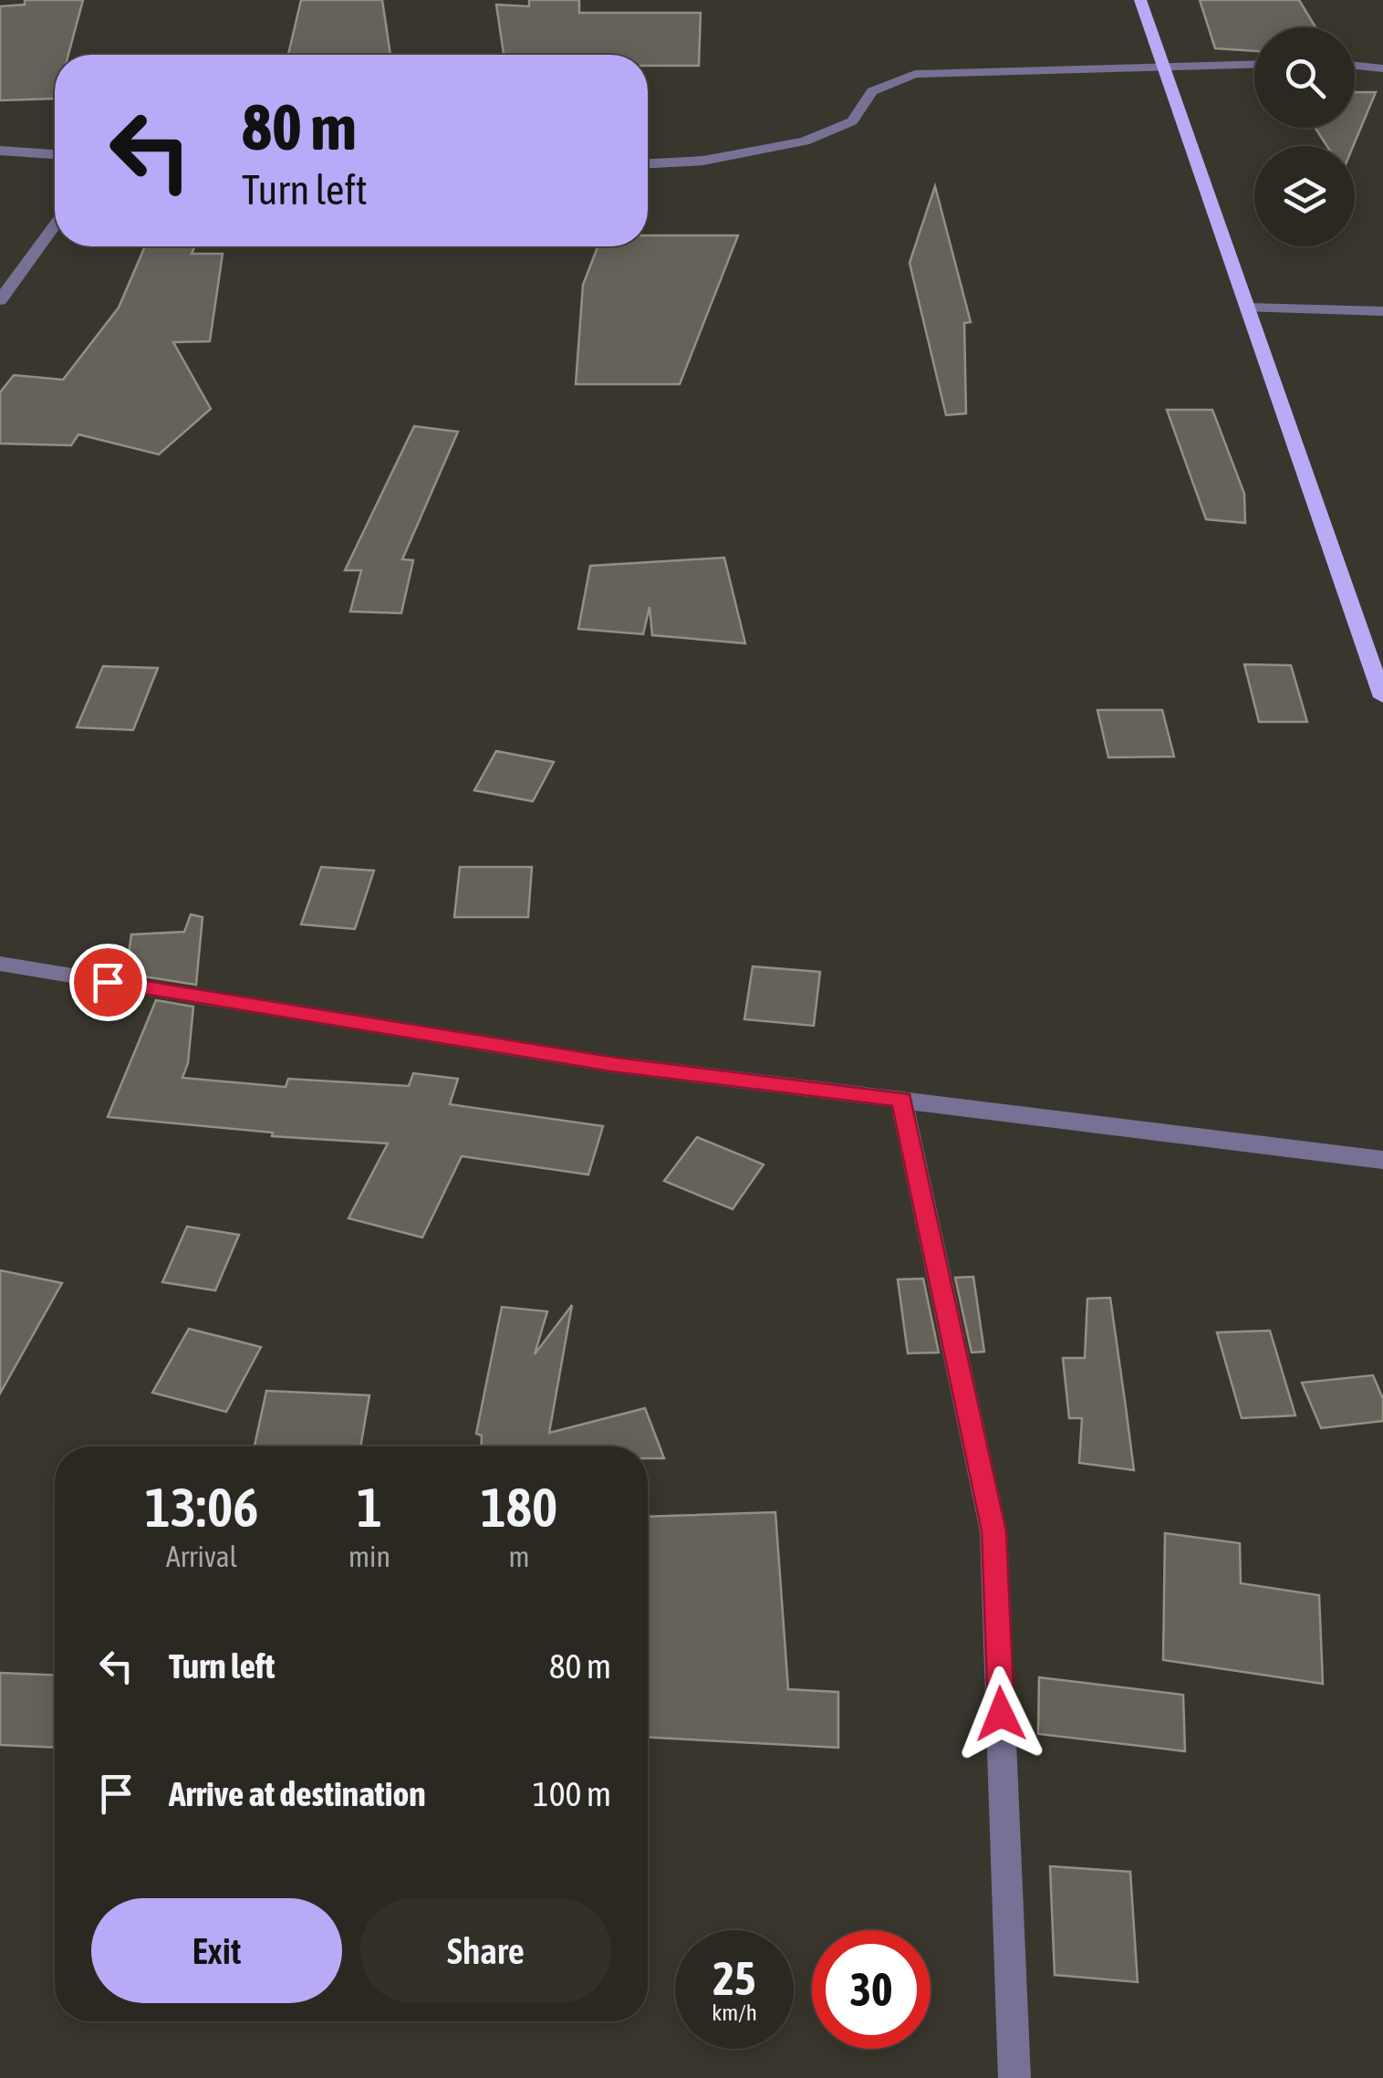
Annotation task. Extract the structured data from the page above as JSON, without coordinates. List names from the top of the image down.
{
  "page": {
    "turn": ["80 m", "Turn left"],
    "eta": [
      "13:06",
      "Arrival",
      "1",
      "min",
      "180",
      "m"
    ],
    "list": [
      {
        "name": "Turn left",
        "value": "80 m"
      },
      {
        "name": "Arrive at destination",
        "value": "100 m"
      }
    ],
    "buttons": ["Exit", "Share"],
    "speed": "25 km/h",
    "limit": "30"
  }
}
